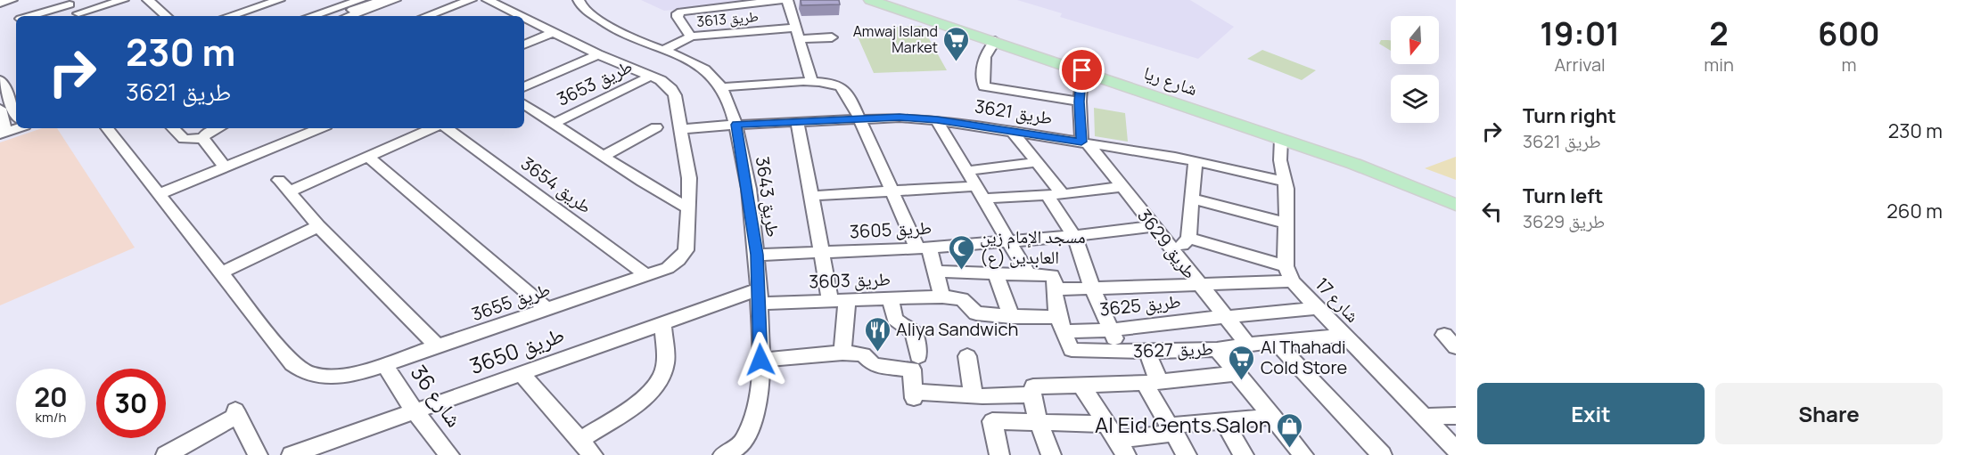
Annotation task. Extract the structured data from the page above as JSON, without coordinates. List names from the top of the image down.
{
  "streets": {
    "main road": ["شارع ريا"],
    "street": [
      "طريق 3613",
      "طريق 3653",
      "طريق 3621",
      "طريق 3654",
      "طريق 3643",
      "طريق 3605",
      "طريق 3629",
      "طريق 3603",
      "شارع 17",
      "طريق 3655",
      "طريق 3625",
      "طريق 3627",
      "طريق 3650",
      "شارع 36"
    ]
  },
  "crossings": [
    ["طريق 3613", "طريق 3643"],
    ["طريق 3653", "طريق 3655"],
    ["طريق 3621", "طريق 3643"],
    ["طريق 3621", "طريق 3629"],
    ["طريق 3621", "طريق 3655"],
    ["طريق 3654", "طريق 3655"],
    ["طريق 3643", "طريق 3605"],
    ["طريق 3643", "طريق 3603"],
    ["طريق 3643", "طريق 3650"],
    ["طريق 3605", "طريق 3629"],
    ["طريق 3629", "طريق 3625"],
    ["طريق 3629", "طريق 3627"],
    ["طريق 3603", "طريق 3625"],
    ["طريق 3603", "طريق 3627"],
    ["طريق 3603", "طريق 3650"],
    ["شارع 17", "طريق 3625"],
    ["شارع 17", "طريق 3627"],
    ["طريق 3655", "شارع 36"],
    ["طريق 3625", "طريق 3627"],
    ["طريق 3650", "شارع 36"]
  ],
  "places": {
    "supermarket": ["Amwaj Island Market", "Al Thahadi Cold Store"],
    "mosque": ["مسجد الإمام زين العابدين (ع)"],
    "restaurant": ["Aliya Sandwich"],
    "shop": ["Al Eid Gents Salon"]
  },
  "north": "bottom",
  "page": {
    "eta": [
      "19:01",
      "Arrival",
      "2",
      "min",
      "600",
      "m"
    ],
    "turn": ["230 m", "طريق 3621"],
    "list": [
      {
        "name": "Turn right",
        "note": "طريق 3621",
        "value": "230 m"
      },
      {
        "name": "Turn left",
        "note": "طريق 3629",
        "value": "260 m"
      }
    ],
    "speed": "20 km/h",
    "limit": "30",
    "buttons": ["Exit", "Share"]
  }
}
